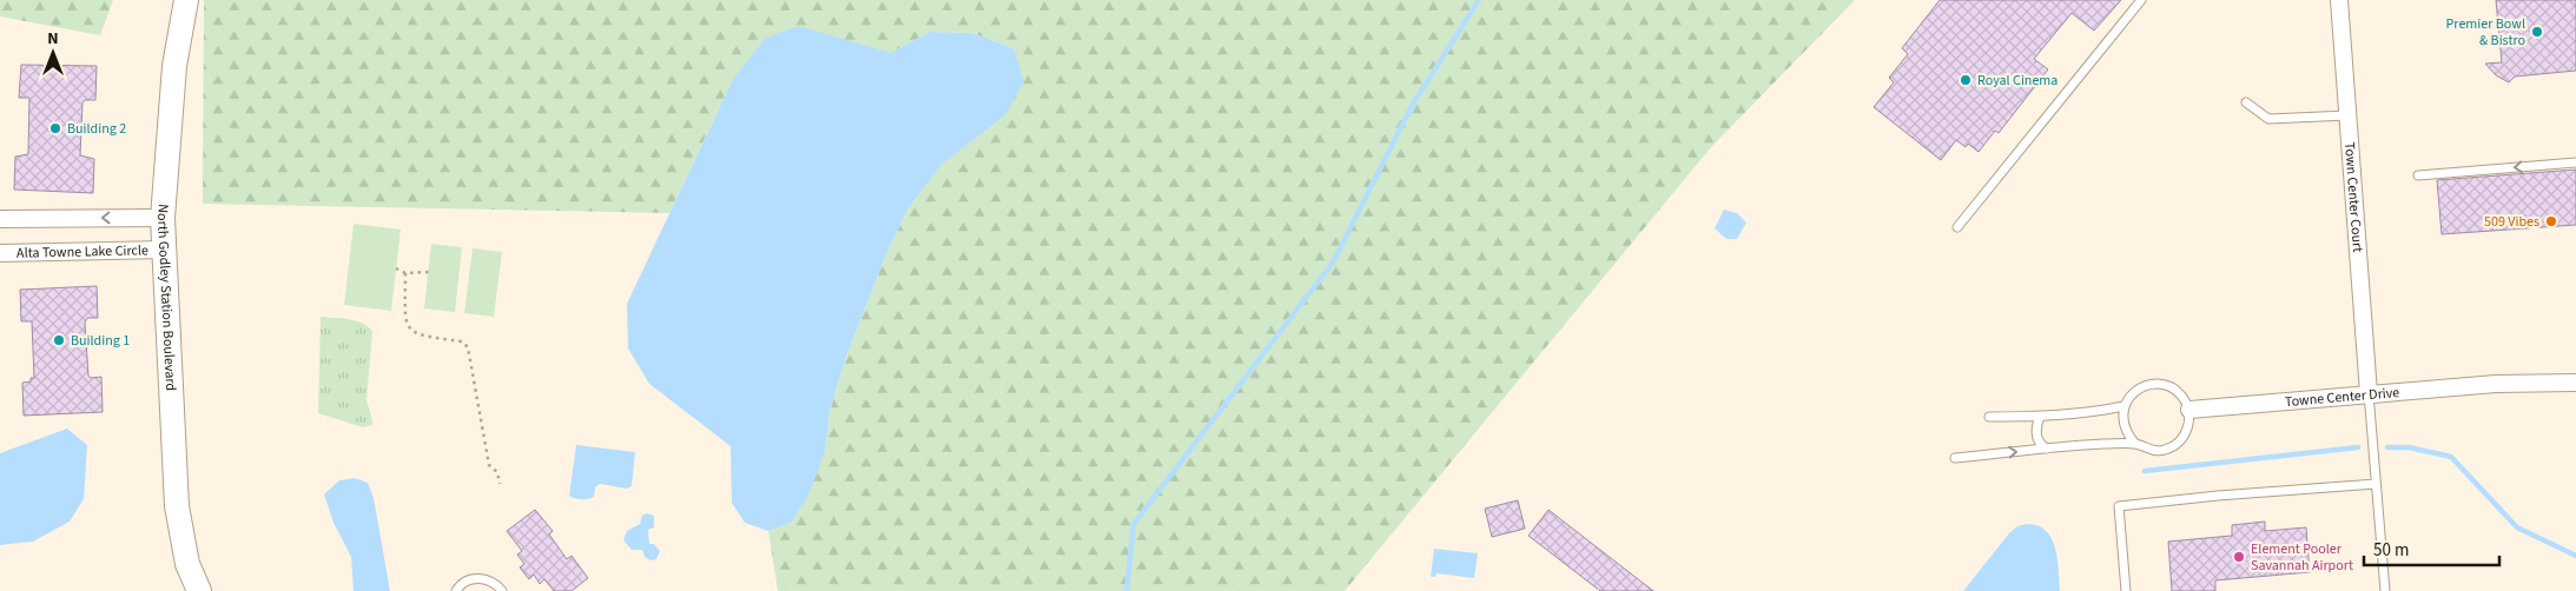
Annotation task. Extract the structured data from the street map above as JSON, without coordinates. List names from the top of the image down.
{
  "streets": {
    "street": [
      "Town Center Court",
      "Alta Towne Lake Circle",
      "North Godley Station Boulevard",
      "Towne Center Drive"
    ]
  },
  "crossings": [
    ["Town Center Court", "Towne Center Drive"],
    ["Alta Towne Lake Circle", "North Godley Station Boulevard"]
  ],
  "places": [
    "Premier Bowl & Bistro",
    "Royal Cinema",
    "Building 2",
    "509 Vibes",
    "Building 1",
    "Element Pooler Savannah Airport"
  ],
  "scale_bar": "50 m",
  "north": "top"
}
